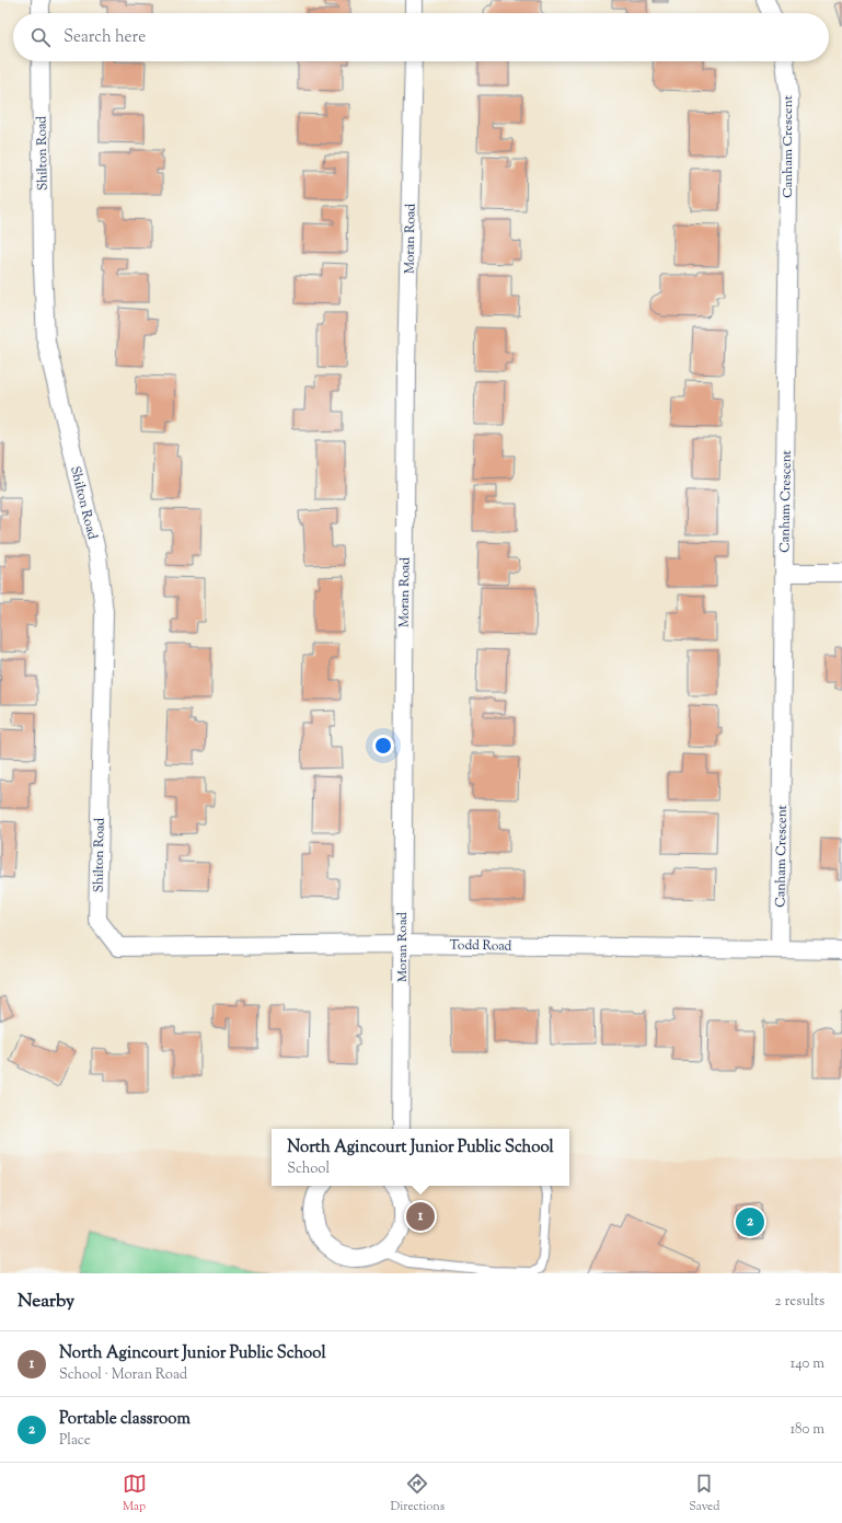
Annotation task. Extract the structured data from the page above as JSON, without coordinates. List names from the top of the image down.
{
  "streets": {
    "street": [
      "Canham Crescent",
      "Shilton Road",
      "Moran Road",
      "Todd Road"
    ]
  },
  "crossings": [
    ["Canham Crescent", "Todd Road"],
    ["Shilton Road", "Todd Road"],
    ["Moran Road", "Todd Road"]
  ],
  "page": {
    "search": "Search here",
    "popup": ["North Agincourt Junior Public School", "School"],
    "pins": ["1", "2"],
    "heading": ["Nearby", "2 results"],
    "list": [
      {
        "mark": "1",
        "name": "North Agincourt Junior Public School",
        "note": "School · Moran Road",
        "value": "140 m"
      },
      {
        "mark": "2",
        "name": "Portable classroom",
        "note": "Place",
        "value": "180 m"
      }
    ],
    "nav": ["Map", "Directions", "Saved"]
  }
}
